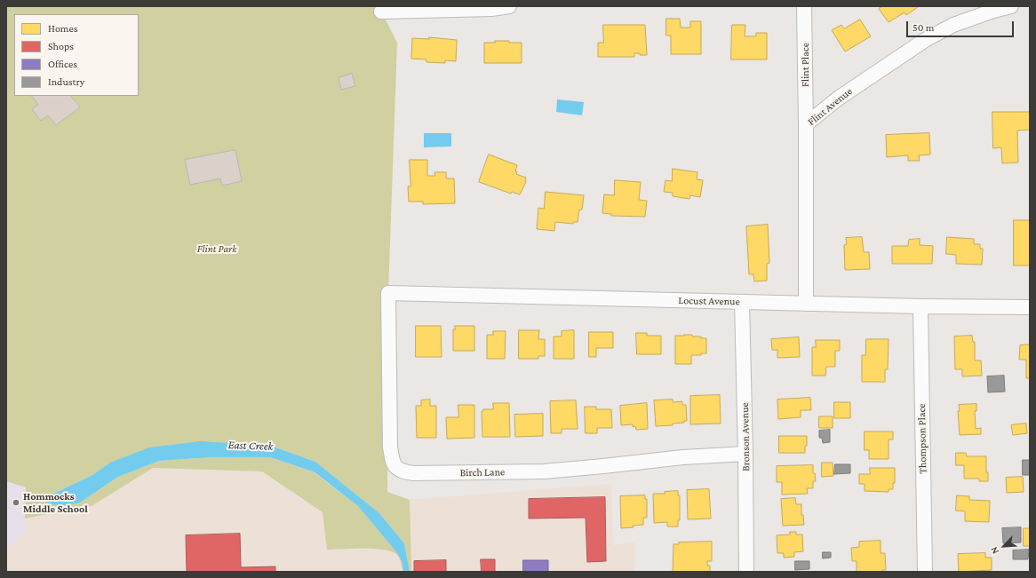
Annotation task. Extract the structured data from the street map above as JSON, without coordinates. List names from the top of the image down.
{
  "streets": {
    "street": [
      "Flint Place",
      "Flint Avenue",
      "Locust Avenue",
      "Bronson Avenue",
      "Thompson Place",
      "Birch Lane"
    ]
  },
  "crossings": [
    ["Flint Place", "Flint Avenue"],
    ["Flint Avenue", "Locust Avenue"],
    ["Locust Avenue", "Bronson Avenue"],
    ["Locust Avenue", "Thompson Place"],
    ["Locust Avenue", "Birch Lane"],
    ["Bronson Avenue", "Birch Lane"]
  ],
  "water": ["East Creek"],
  "parks": ["Flint Park"],
  "places": ["Hommocks Middle School"],
  "legend": [
    "Homes",
    "Shops",
    "Offices",
    "Industry"
  ],
  "scale_bar": "50 m",
  "north": "bottom left"
}
